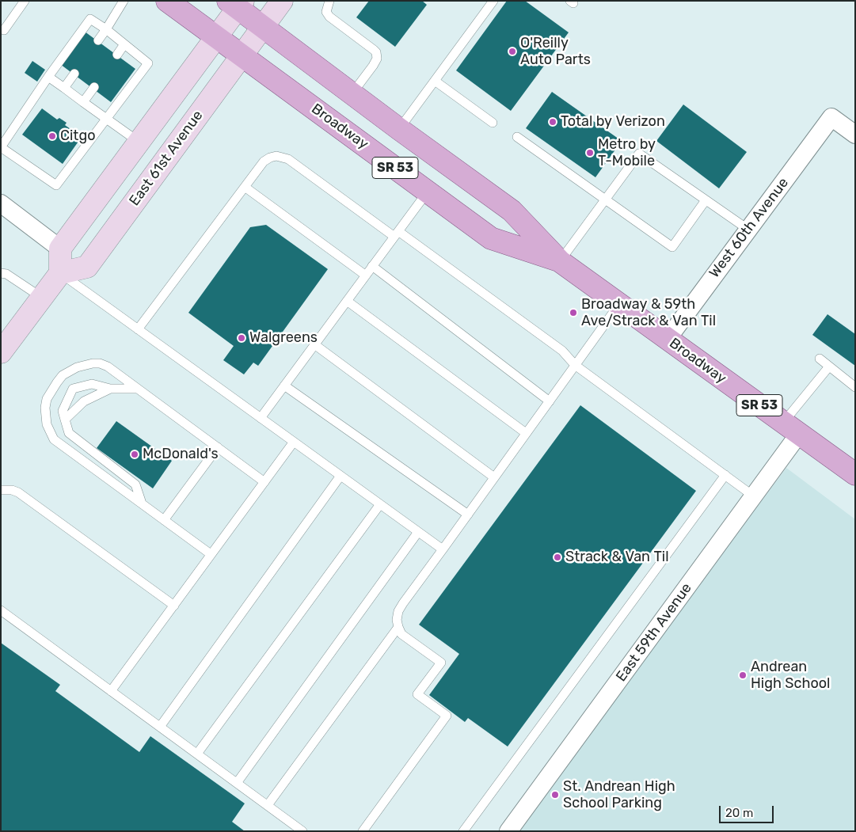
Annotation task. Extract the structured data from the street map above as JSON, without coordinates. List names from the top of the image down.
{
  "streets": {
    "main road": ["Broadway", "East 61st Avenue", "SR 53"],
    "street": ["West 60th Avenue", "East 59th Avenue"]
  },
  "crossings": [
    ["Broadway", "East 61st Avenue"],
    ["Broadway", "West 60th Avenue"],
    ["Broadway", "East 59th Avenue"]
  ],
  "places": [
    "O'Reilly Auto Parts",
    "Total by Verizon",
    "Citgo",
    "Metro by T-Mobile",
    "Broadway & 59th Ave/Strack & Van Til",
    "Walgreens",
    "McDonald's",
    "Strack & Van Til",
    "Andrean High School",
    "St. Andrean High School Parking"
  ],
  "scale_bar": "20 m"
}
